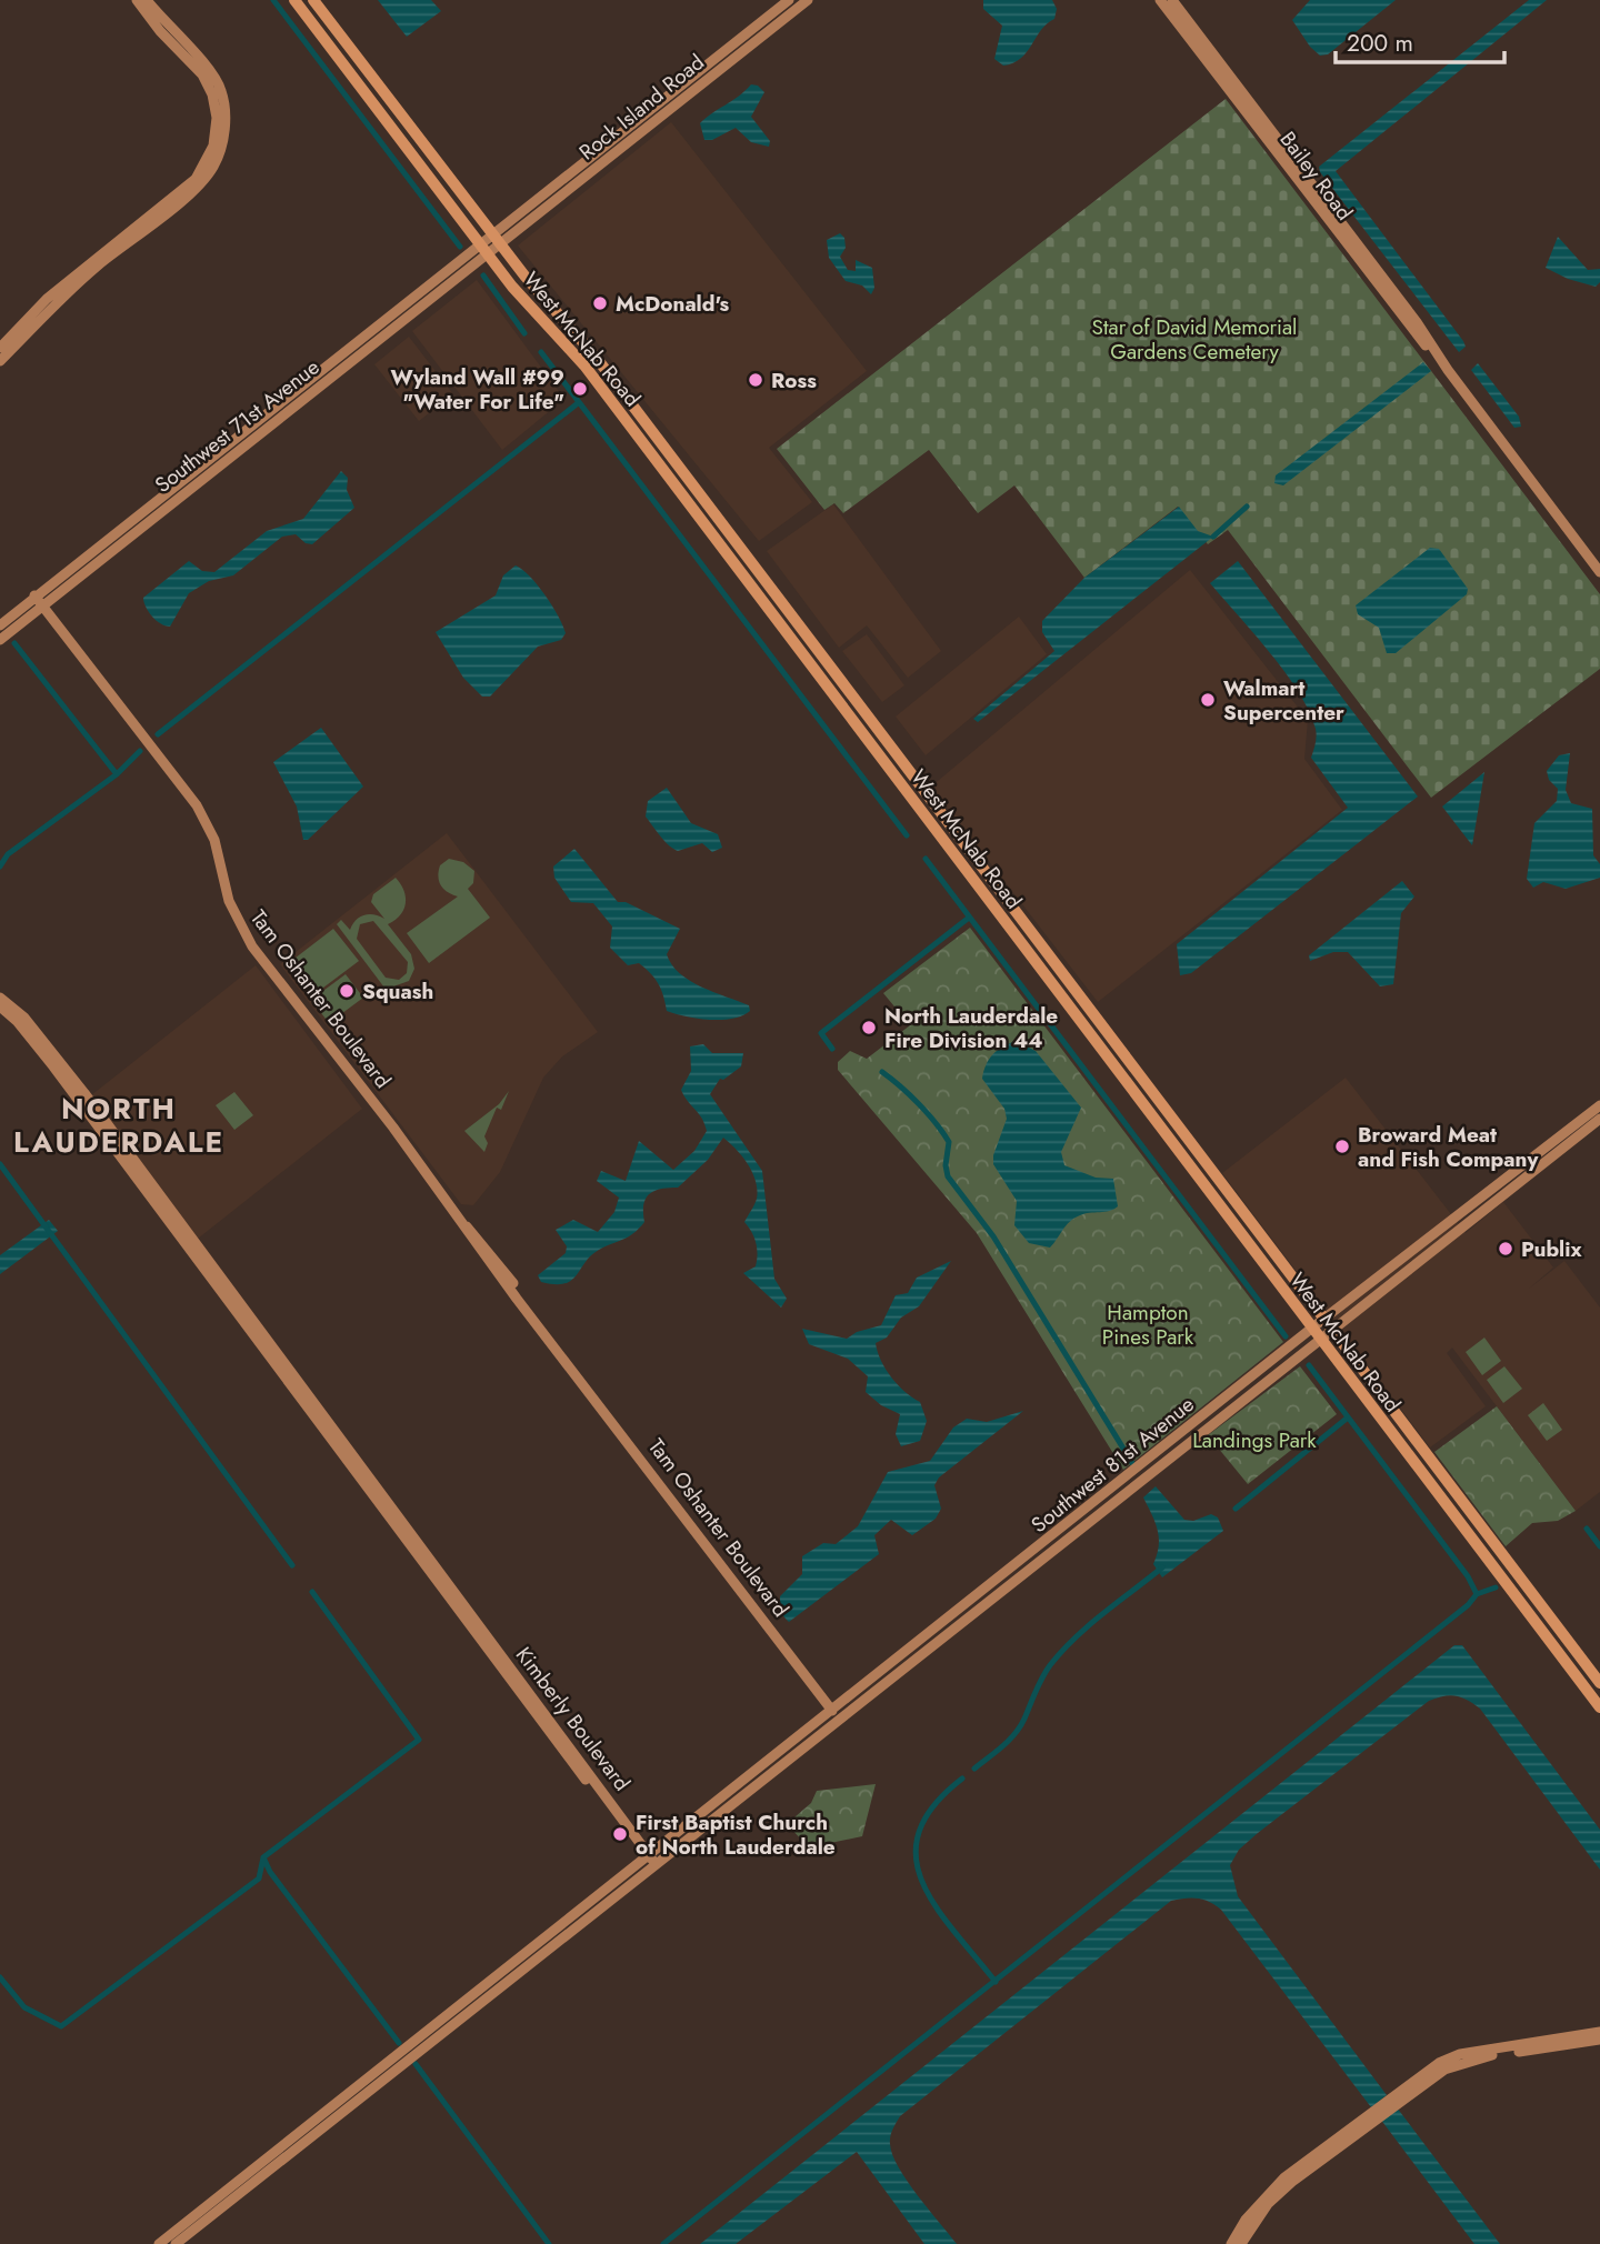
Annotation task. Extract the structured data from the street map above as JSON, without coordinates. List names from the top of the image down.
{
  "streets": {
    "main road": ["West McNab Road"],
    "street": [
      "Rock Island Road",
      "Bailey Road",
      "Southwest 71st Avenue",
      "Tam Oshanter Boulevard",
      "Southwest 81st Avenue",
      "Kimberly Boulevard"
    ]
  },
  "crossings": [
    ["Rock Island Road", "West McNab Road"],
    ["Rock Island Road", "Southwest 71st Avenue"],
    ["West McNab Road", "Southwest 71st Avenue"],
    ["West McNab Road", "Southwest 81st Avenue"],
    ["Southwest 71st Avenue", "Tam Oshanter Boulevard"],
    ["Tam Oshanter Boulevard", "Southwest 81st Avenue"],
    ["Southwest 81st Avenue", "Kimberly Boulevard"]
  ],
  "districts": ["NORTH LAUDERDALE"],
  "parks": ["Star of David Memorial Gardens Cemetery", "Hampton Pines Park", "Landings Park"],
  "places": [
    "McDonald's",
    "Ross",
    "Wyland Wall #99 \"Water For Life\"",
    "Walmart Supercenter",
    "Squash",
    "North Lauderdale Fire Division 44",
    "Broward Meat and Fish Company",
    "Publix",
    "First Baptist Church of North Lauderdale"
  ],
  "scale_bar": "200 m"
}
